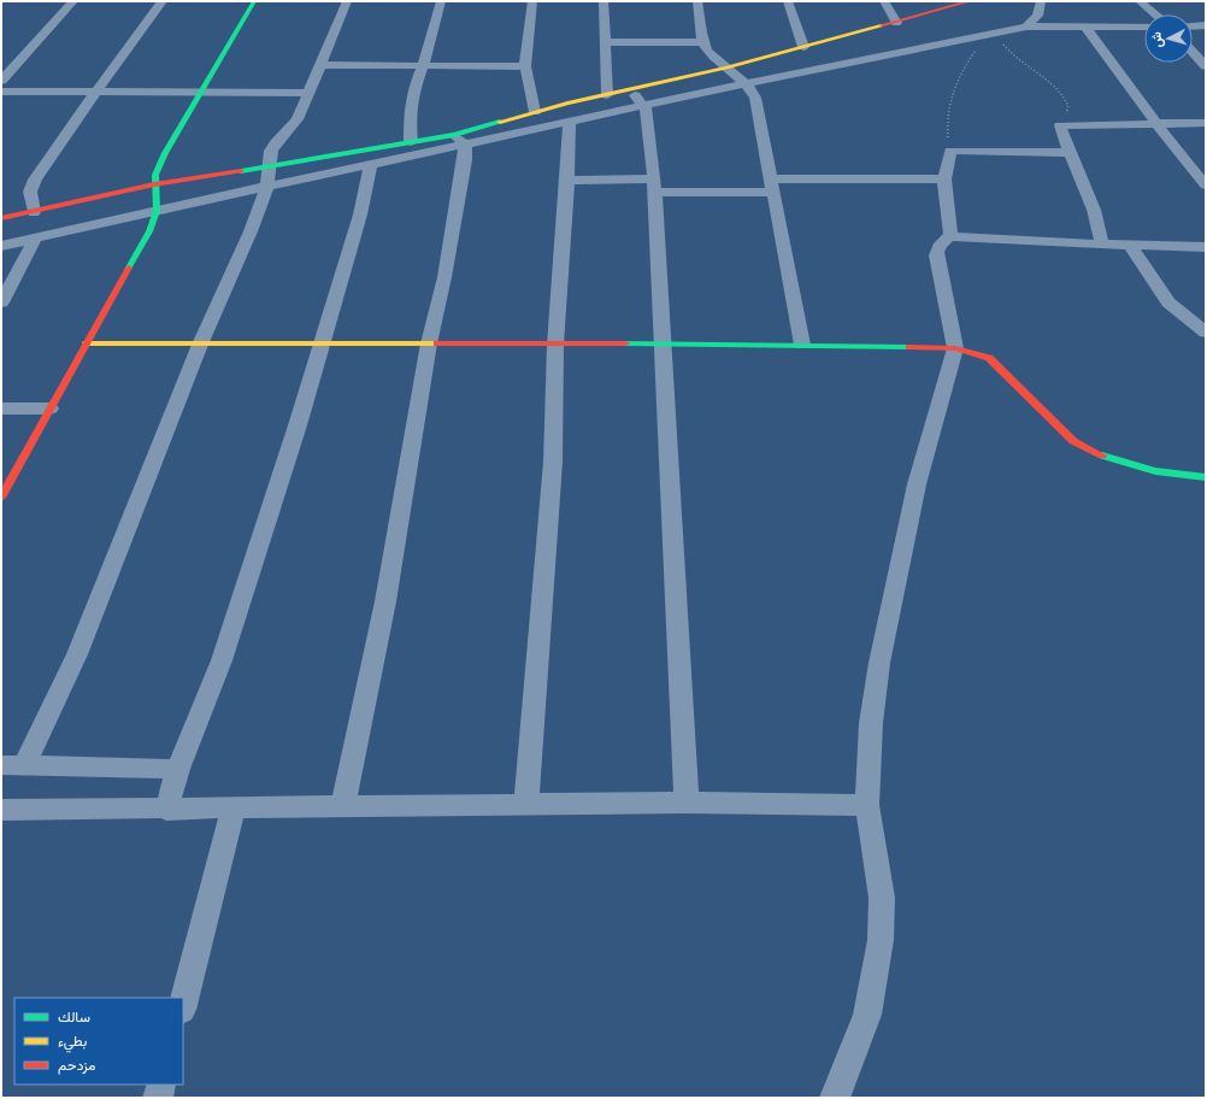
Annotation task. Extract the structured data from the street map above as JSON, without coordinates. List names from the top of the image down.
{
  "legend": ["سالك", "بطيء", "مزدحم"],
  "north": "left"
}
